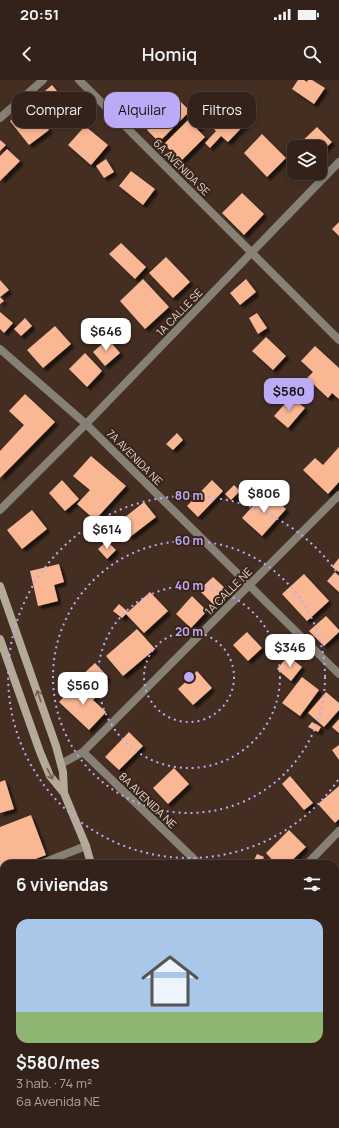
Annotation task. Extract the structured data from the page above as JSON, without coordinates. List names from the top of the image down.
{
  "streets": {
    "street": [
      "6A AVENIDA SE",
      "1A CALLE SE",
      "7A AVENIDA NE",
      "1A CALLE NE",
      "8A AVENIDA NE"
    ]
  },
  "crossings": [
    ["6A AVENIDA SE", "1A CALLE SE"],
    ["1A CALLE SE", "7A AVENIDA NE"],
    ["7A AVENIDA NE", "1A CALLE NE"],
    ["1A CALLE NE", "8A AVENIDA NE"]
  ],
  "page": {
    "status": "20:51",
    "header": "Homiq",
    "chip": ["Comprar", "Alquilar", "Filtros"],
    "price": [
      "$646",
      "$580",
      "$806",
      "$614",
      "$346",
      "$560"
    ],
    "heading": "6 viviendas",
    "list": [
      {
        "name": "$580/mes",
        "note": "3 hab. · 74 m² · 6a Avenida NE"
      }
    ]
  },
  "rings": [
    "80 m",
    "60 m",
    "40 m",
    "20 m"
  ]
}
